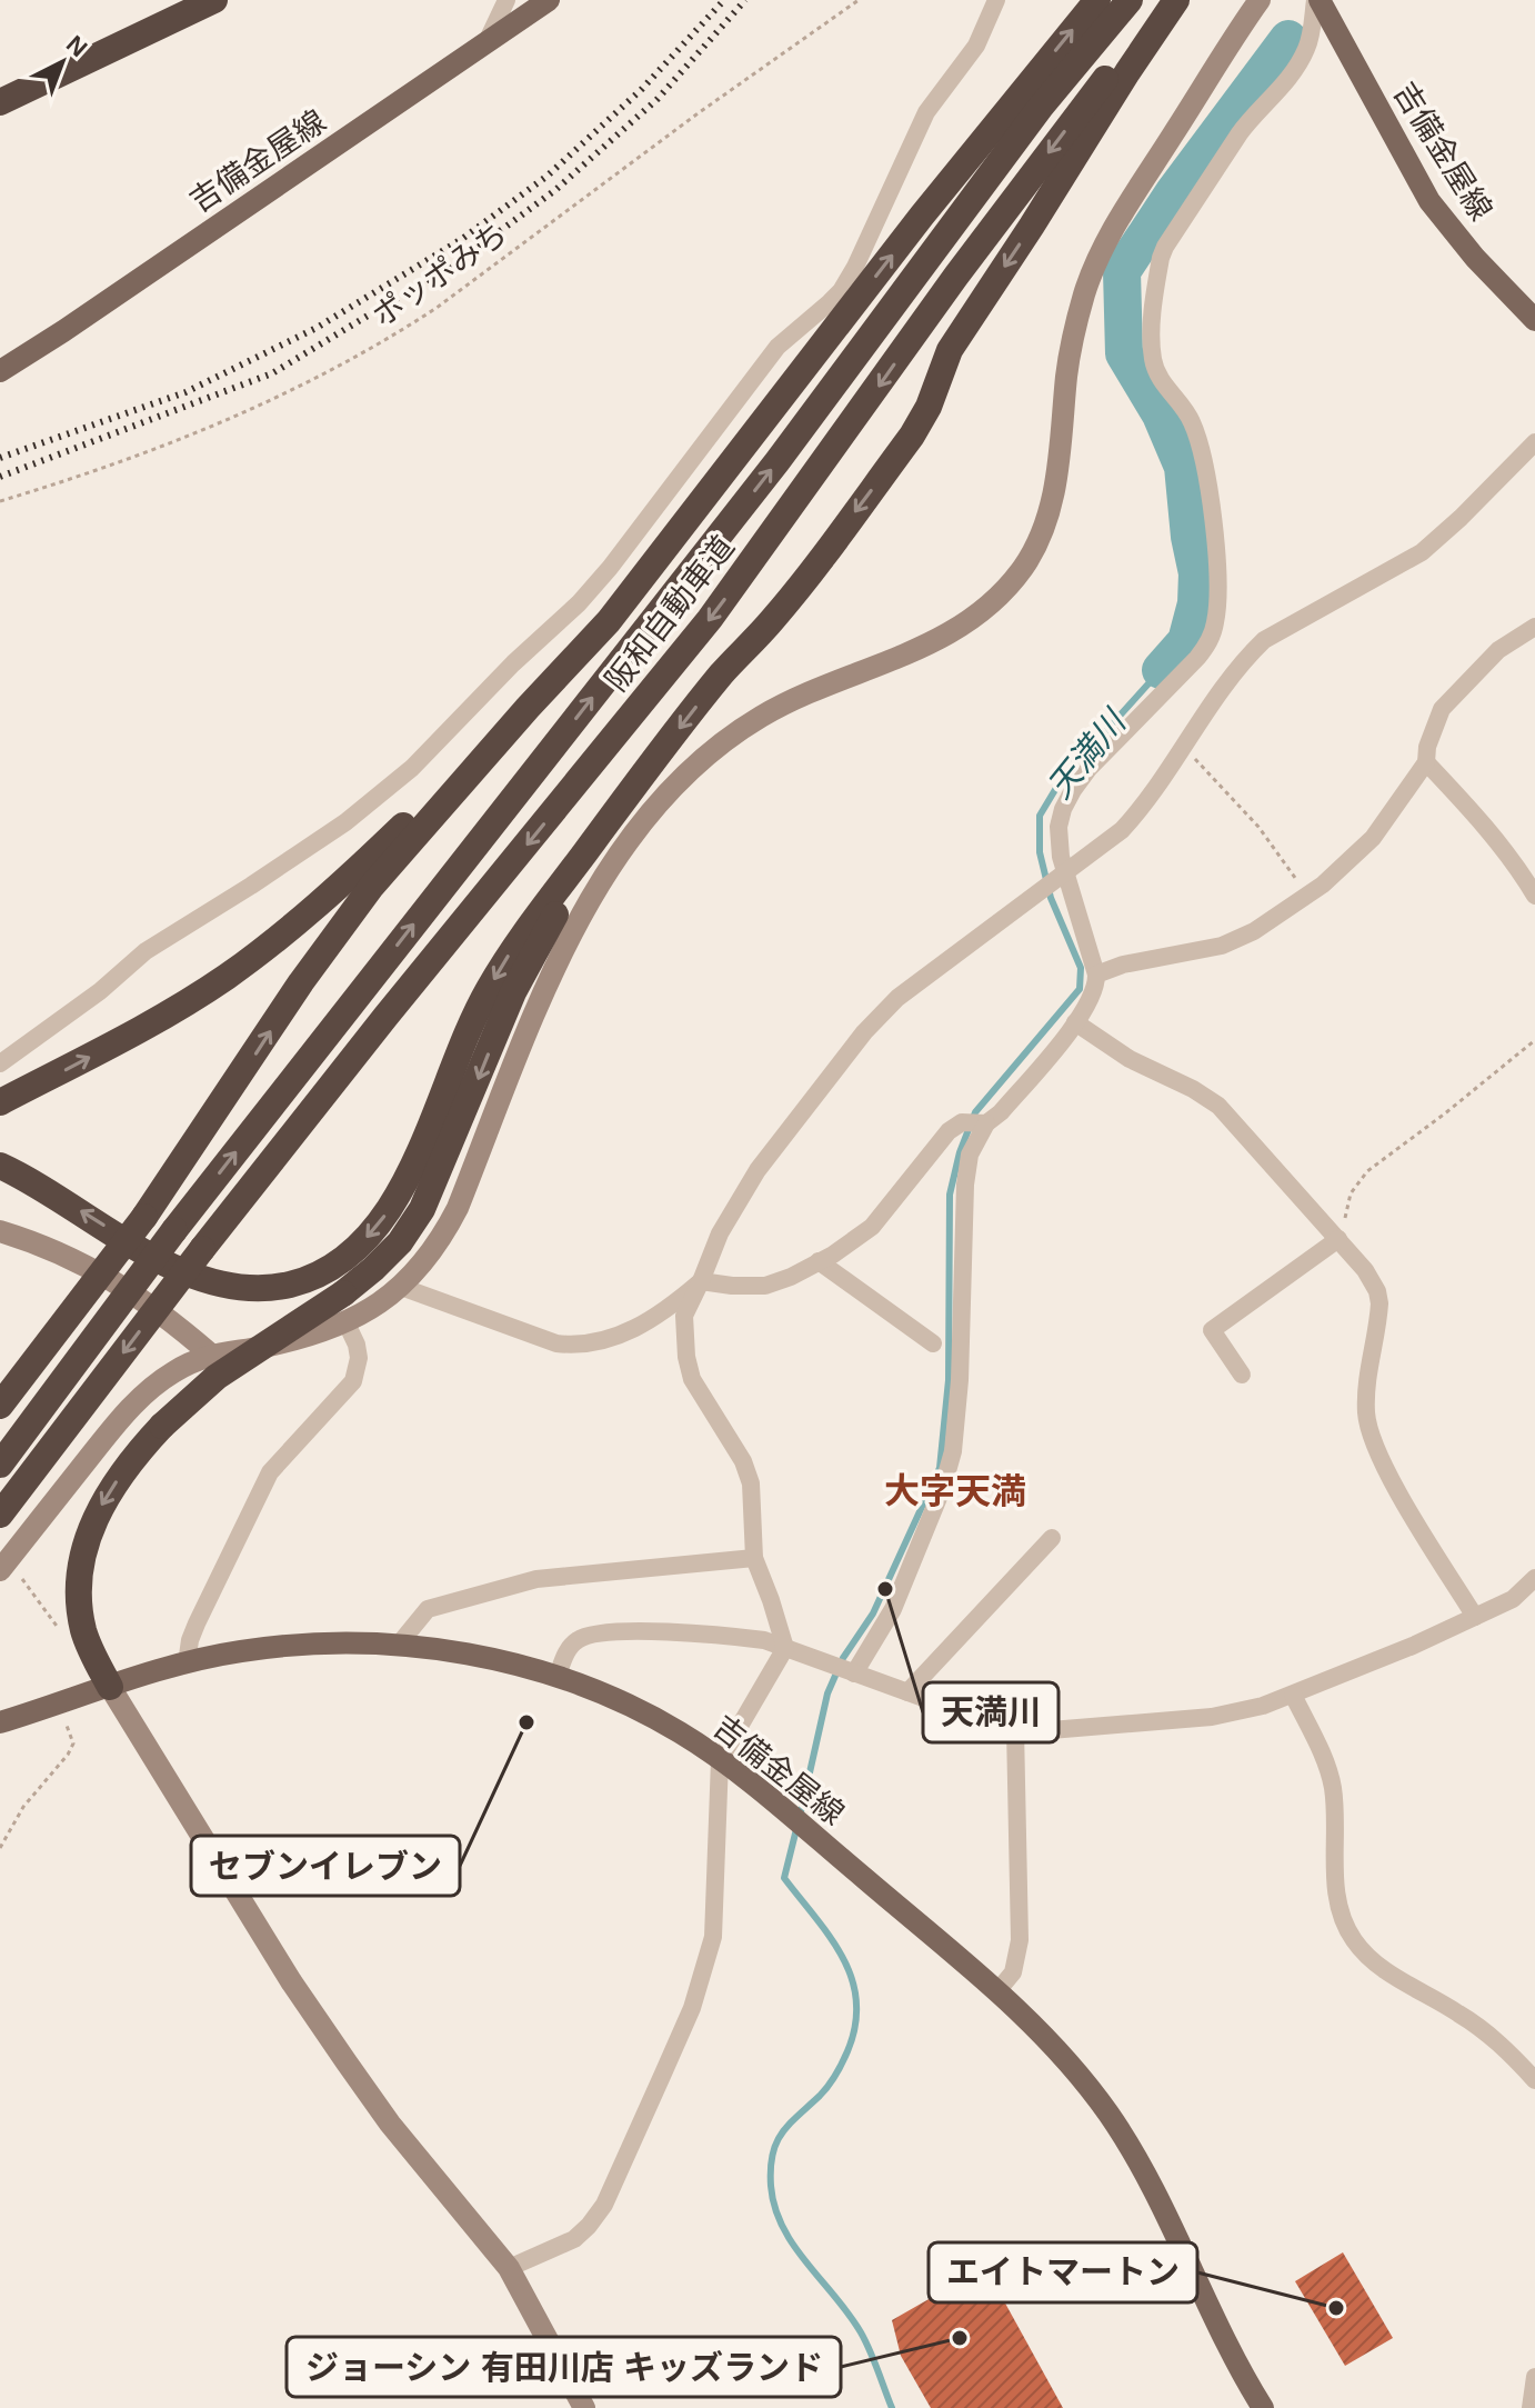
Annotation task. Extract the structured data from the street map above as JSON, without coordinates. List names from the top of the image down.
{
  "streets": {
    "highway": ["阪和自動車道"],
    "main road": ["吉備金屋線"],
    "path": ["ポッポみち"]
  },
  "districts": ["大字天満"],
  "water": ["天満川"],
  "places": [
    "天満川",
    "セブンイレブン",
    "エイトマートン",
    "ジョーシン 有田川店 キッズランド"
  ],
  "north": "top right"
}
